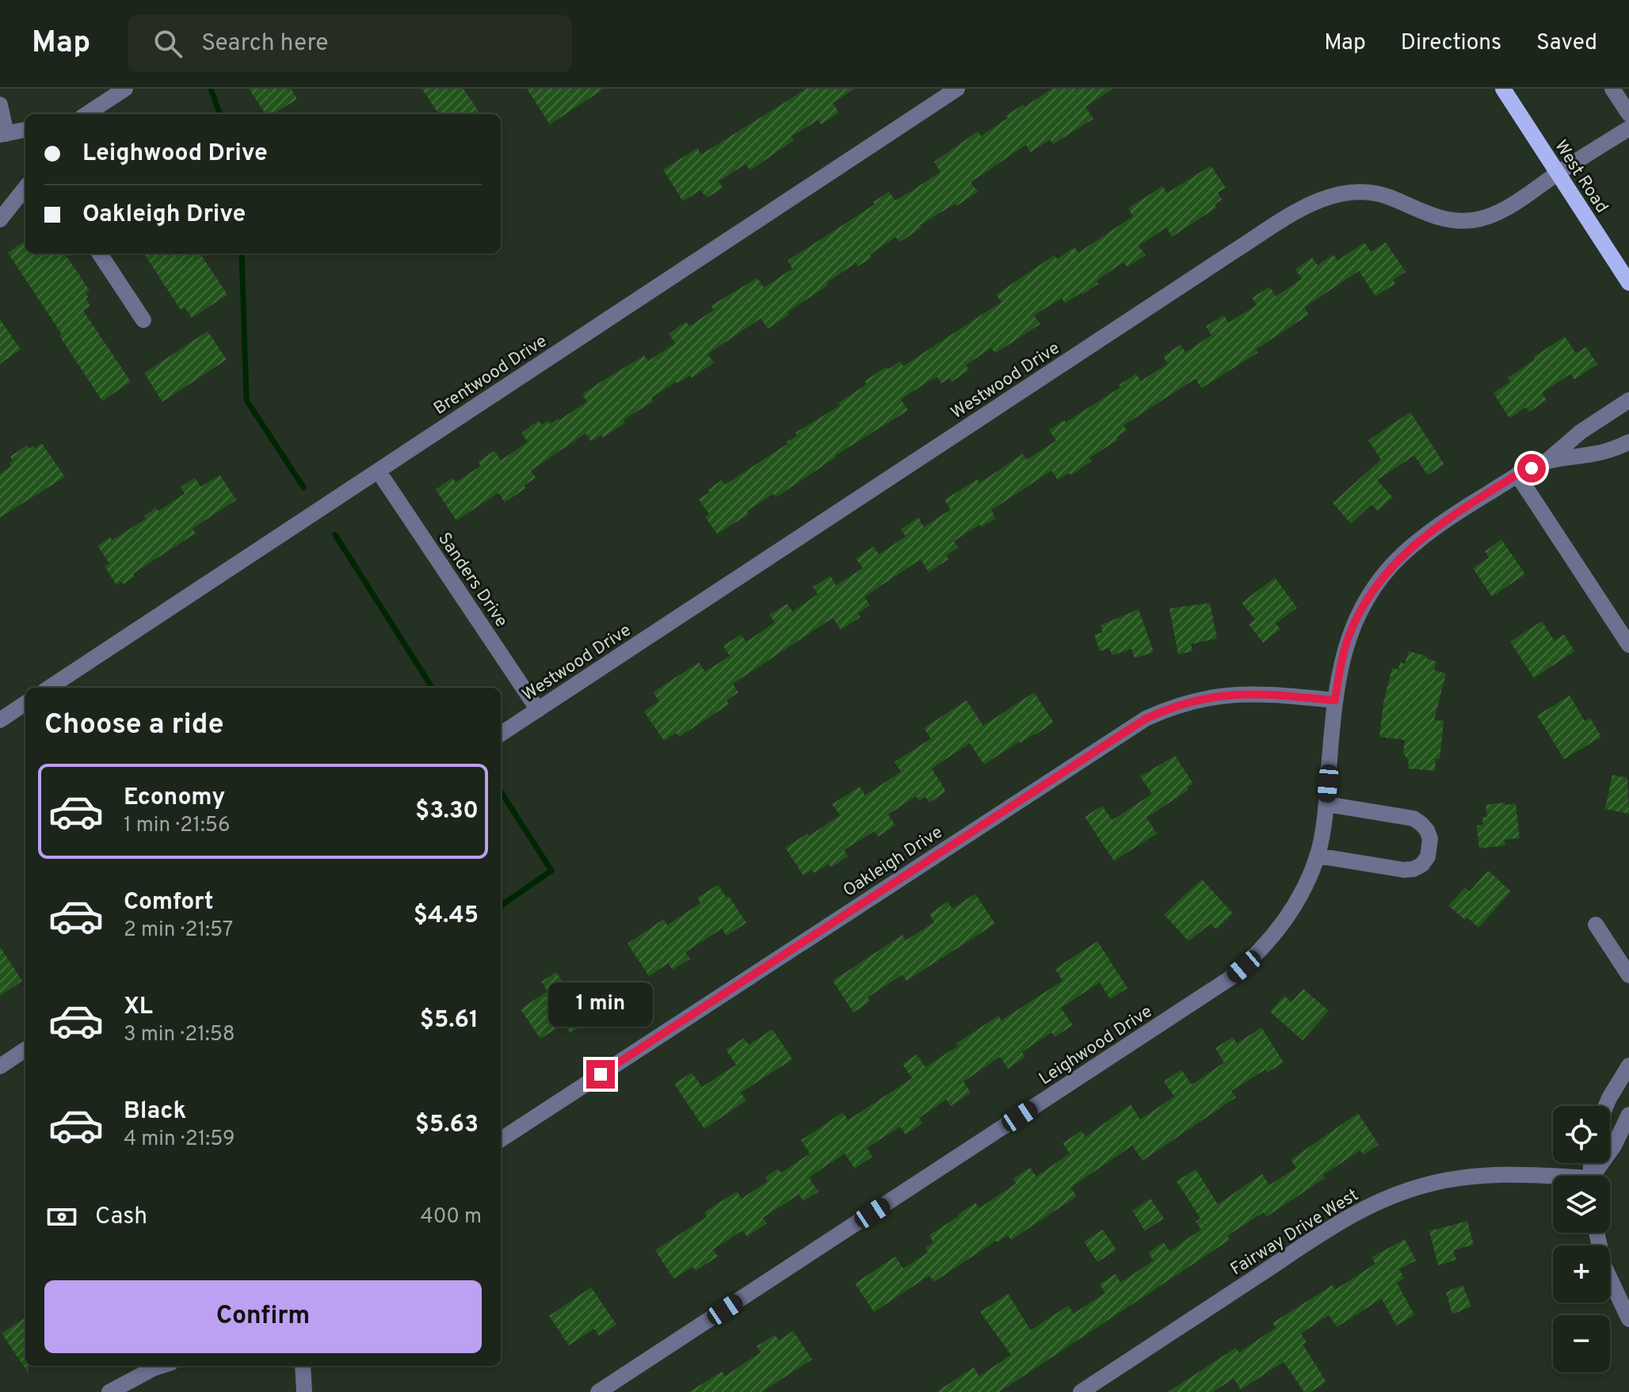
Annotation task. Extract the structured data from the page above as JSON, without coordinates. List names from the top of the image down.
{
  "streets": {
    "main road": ["West Road"],
    "street": [
      "Brentwood Drive",
      "Westwood Drive",
      "Sanders Drive",
      "Oakleigh Drive",
      "Leighwood Drive",
      "Fairway Drive West"
    ]
  },
  "crossings": [
    ["West Road", "Westwood Drive"],
    ["Brentwood Drive", "Sanders Drive"],
    ["Westwood Drive", "Sanders Drive"],
    ["Oakleigh Drive", "Leighwood Drive"]
  ],
  "page": {
    "header": "Map",
    "search": "Search here",
    "nav": ["Map", "Directions", "Saved"],
    "banner": ["Leighwood Drive", "Oakleigh Drive"],
    "heading": "Choose a ride",
    "list": [
      {
        "name": "Economy",
        "note": "1 min · 21:56",
        "value": "$3.30"
      },
      {
        "name": "Comfort",
        "note": "2 min · 21:57",
        "value": "$4.45"
      },
      {
        "name": "XL",
        "note": "3 min · 21:58",
        "value": "$5.61"
      },
      {
        "name": "Black",
        "note": "4 min · 21:59",
        "value": "$5.63"
      }
    ],
    "bubble": "1 min",
    "map_buttons": ["+", "−"],
    "pay": ["Cash", "400 m"],
    "buttons": "Confirm"
  }
}
